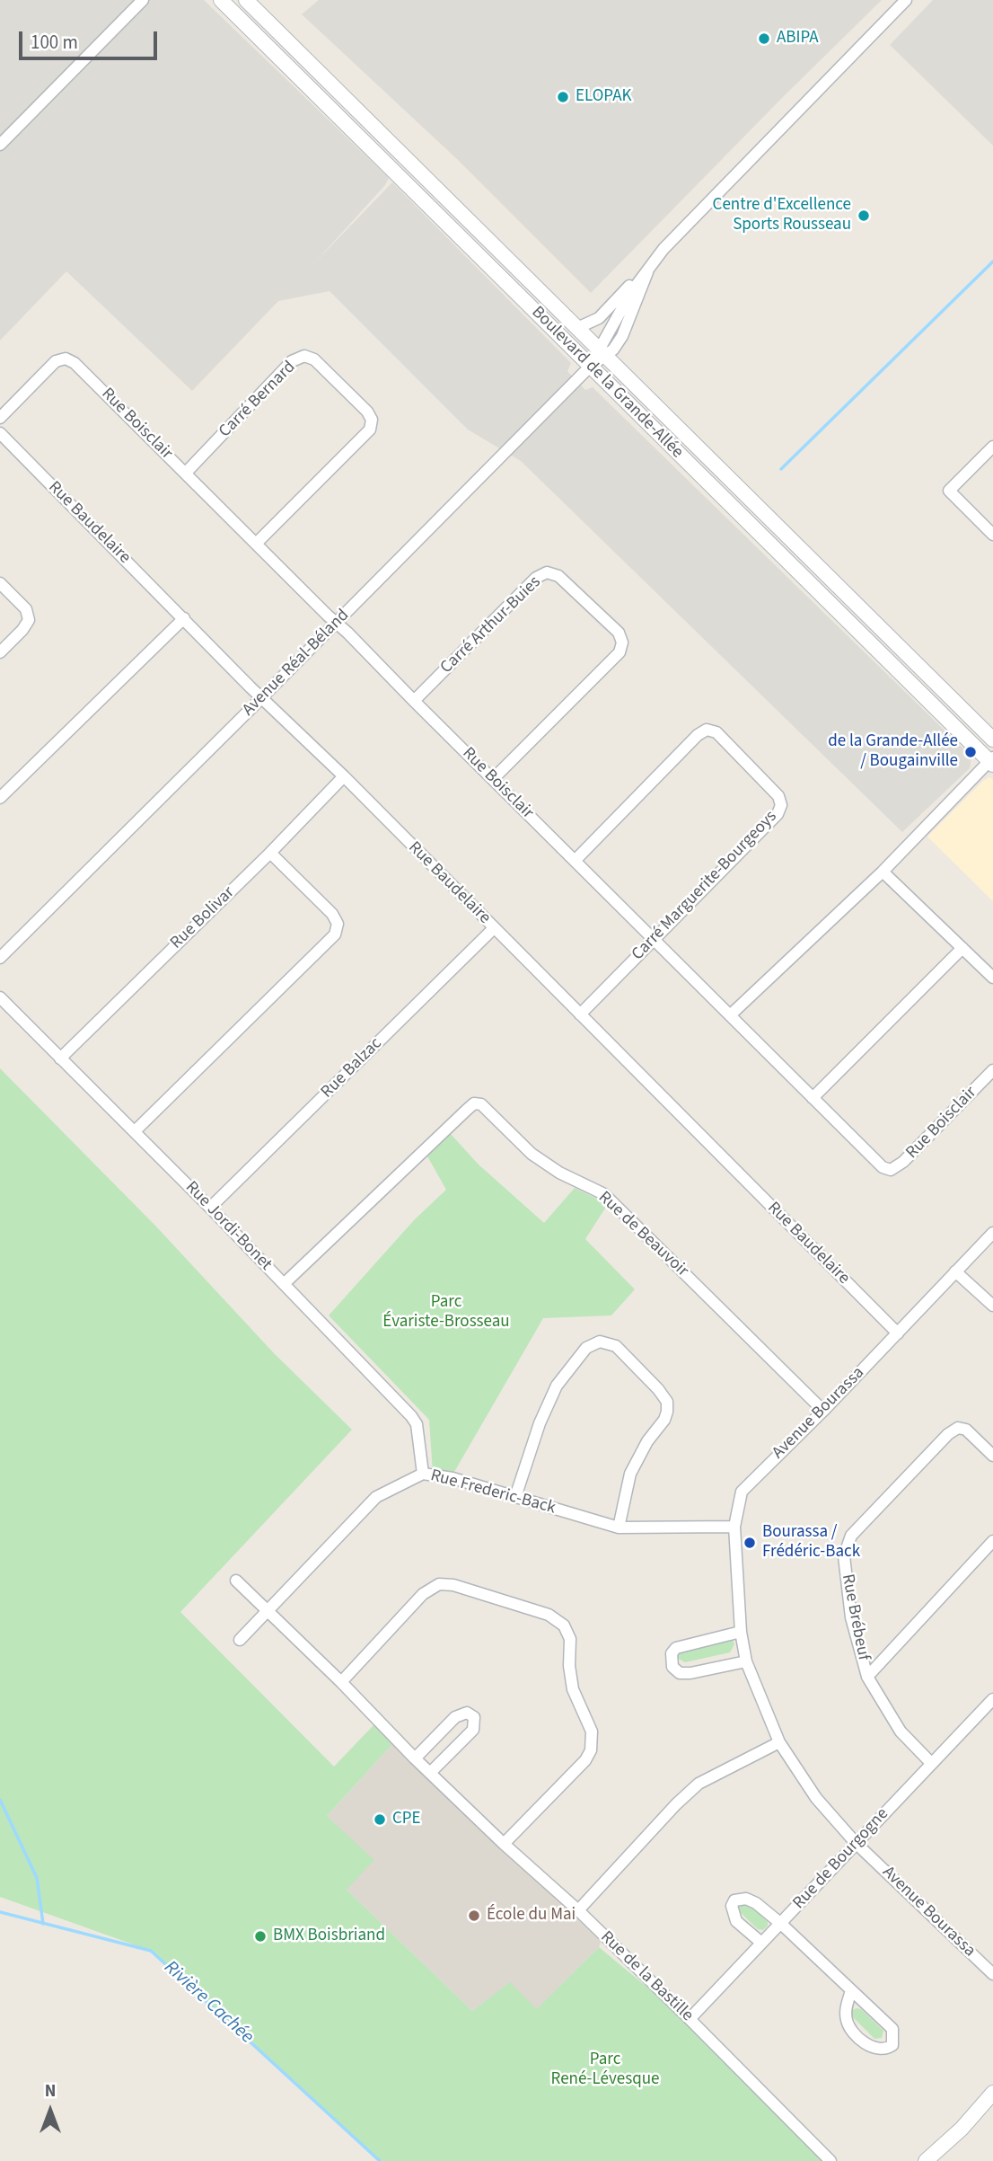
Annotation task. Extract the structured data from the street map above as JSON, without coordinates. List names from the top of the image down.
{
  "streets": {
    "street": [
      "Boulevard de la Grande-Allée",
      "Carré Bernard",
      "Rue Boisclair",
      "Rue Baudelaire",
      "Carré Arthur-Buies",
      "Avenue Réal-Béland",
      "Carré Marguerite-Bourgeoys",
      "Rue Bolivar",
      "Rue Balzac",
      "Rue Jordi-Bonet",
      "Rue de Beauvoir",
      "Avenue Bourassa",
      "Rue Frederic-Back",
      "Rue Brébeuf",
      "Rue de Bourgogne",
      "Rue de la Bastille"
    ]
  },
  "crossings": [
    ["Boulevard de la Grande-Allée", "Avenue Réal-Béland"],
    ["Carré Bernard", "Rue Boisclair"],
    ["Rue Boisclair", "Carré Arthur-Buies"],
    ["Rue Boisclair", "Avenue Réal-Béland"],
    ["Rue Boisclair", "Carré Marguerite-Bourgeoys"],
    ["Rue Baudelaire", "Avenue Réal-Béland"],
    ["Rue Baudelaire", "Carré Marguerite-Bourgeoys"],
    ["Rue Baudelaire", "Rue Bolivar"],
    ["Rue Baudelaire", "Rue Balzac"],
    ["Rue Baudelaire", "Avenue Bourassa"],
    ["Rue Bolivar", "Rue Jordi-Bonet"],
    ["Rue Balzac", "Rue Jordi-Bonet"],
    ["Rue Jordi-Bonet", "Rue de Beauvoir"],
    ["Rue Jordi-Bonet", "Rue Frederic-Back"],
    ["Rue de Beauvoir", "Avenue Bourassa"],
    ["Avenue Bourassa", "Rue Frederic-Back"],
    ["Avenue Bourassa", "Rue de Bourgogne"],
    ["Rue Frederic-Back", "Rue de la Bastille"],
    ["Rue Brébeuf", "Rue de Bourgogne"],
    ["Rue de Bourgogne", "Rue de la Bastille"]
  ],
  "water": ["Rivière Cachée"],
  "parks": ["Parc Évariste-Brosseau", "Parc René-Lévesque"],
  "places": [
    "ABIPA",
    "ELOPAK",
    "Centre d'Excellence Sports Rousseau",
    "de la Grande-Allée / Bougainville",
    "Bourassa / Frédéric-Back",
    "CPE",
    "École du Mai",
    "BMX Boisbriand"
  ],
  "scale_bar": "100 m",
  "north": "top"
}
